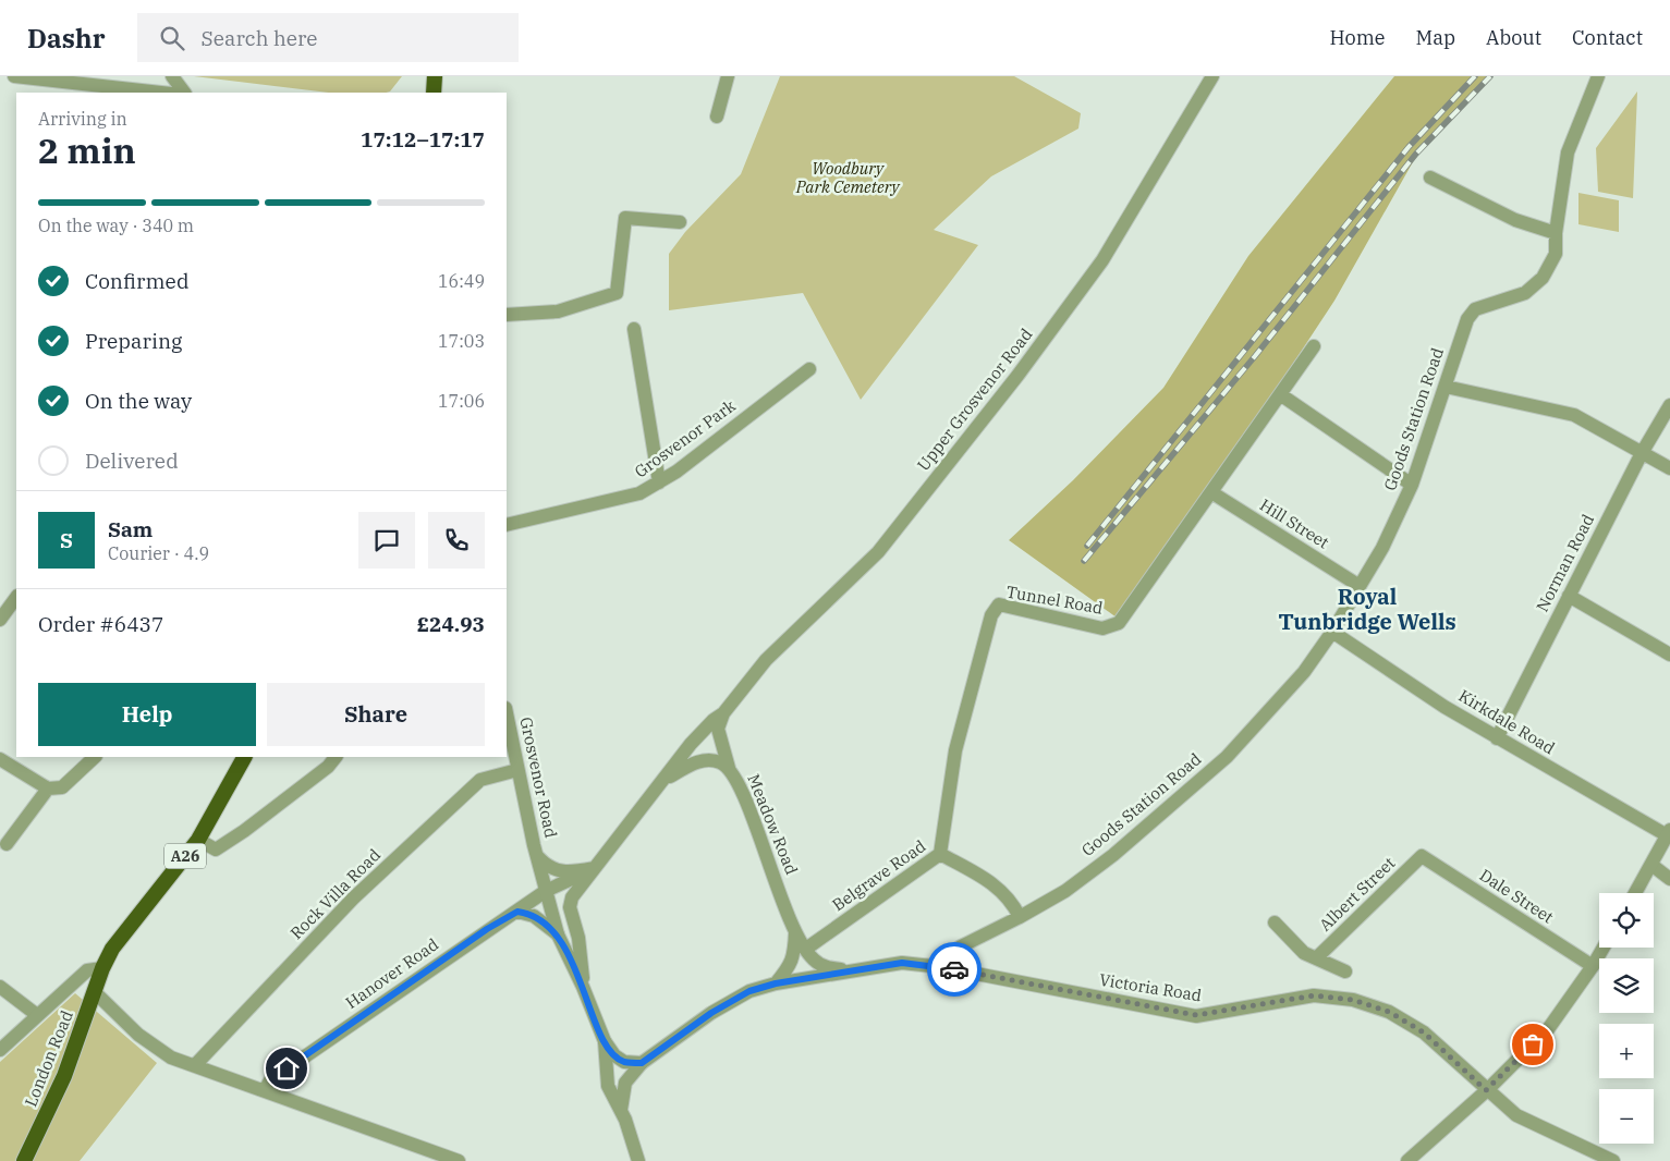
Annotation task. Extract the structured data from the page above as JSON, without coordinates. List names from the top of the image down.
{
  "streets": {
    "highway": ["A26", "London Road"],
    "street": [
      "Upper Grosvenor Road",
      "Goods Station Road",
      "Grosvenor Park",
      "Hill Street",
      "Norman Road",
      "Tunnel Road",
      "Kirkdale Road",
      "Grosvenor Road",
      "Meadow Road",
      "Belgrave Road",
      "Rock Villa Road",
      "Albert Street",
      "Dale Street",
      "Hanover Road",
      "Victoria Road"
    ]
  },
  "crossings": [
    ["Upper Grosvenor Road", "Grosvenor Road"],
    ["Upper Grosvenor Road", "Meadow Road"],
    ["Upper Grosvenor Road", "Hanover Road"],
    ["Goods Station Road", "Hill Street"],
    ["Goods Station Road", "Kirkdale Road"],
    ["Goods Station Road", "Belgrave Road"],
    ["Goods Station Road", "Victoria Road"],
    ["Hill Street", "Tunnel Road"],
    ["Norman Road", "Kirkdale Road"],
    ["Tunnel Road", "Belgrave Road"],
    ["Grosvenor Road", "Rock Villa Road"],
    ["Grosvenor Road", "Hanover Road"],
    ["Meadow Road", "Belgrave Road"],
    ["A26", "London Road"],
    ["Albert Street", "Dale Street"]
  ],
  "districts": ["Royal Tunbridge Wells"],
  "parks": ["Woodbury Park Cemetery"],
  "page": {
    "header": "Dashr",
    "search": "Search here",
    "nav": [
      "Home",
      "Map",
      "About",
      "Contact"
    ],
    "heading": ["2 min", "Arriving in", "17:12–17:17"],
    "panel": [
      "Sam",
      "Courier · 4.9",
      "Order #6437",
      "£24.93"
    ],
    "bar": "On the way · 340 m",
    "list": [
      ["Confirmed", "16:49"],
      ["Preparing", "17:03"],
      ["On the way", "17:06"],
      "Delivered"
    ],
    "round": "S",
    "buttons": ["Help", "Share"],
    "map_buttons": ["+", "−"]
  }
}
